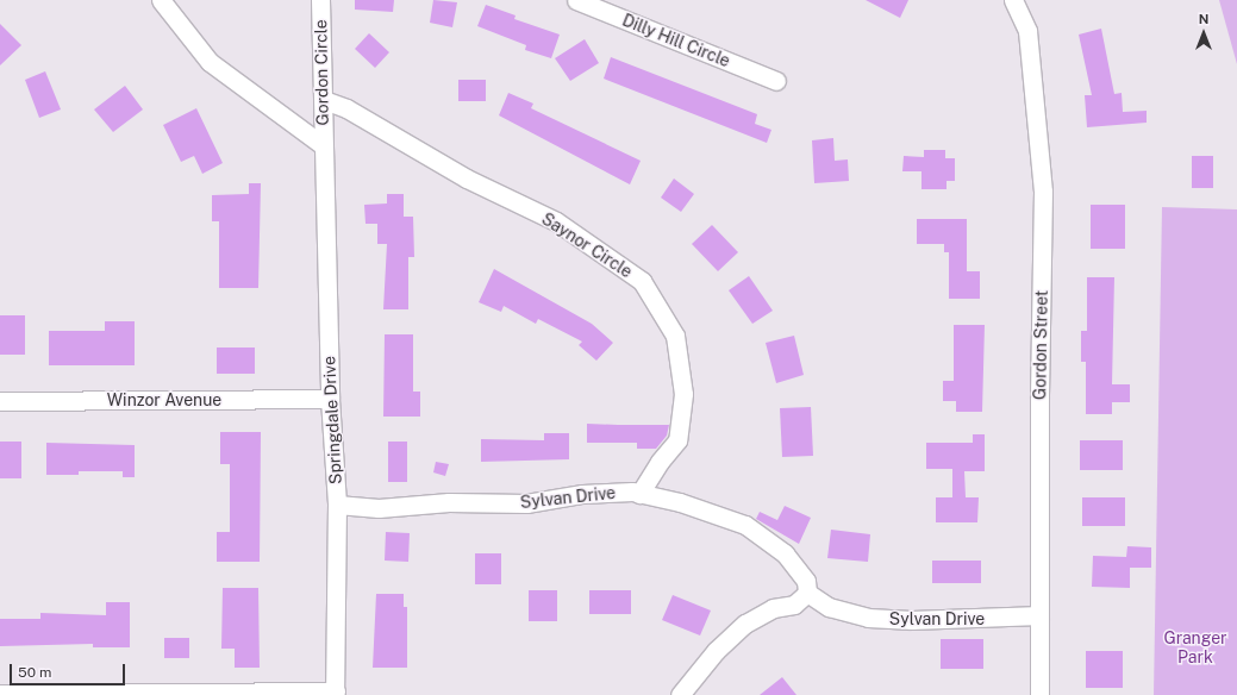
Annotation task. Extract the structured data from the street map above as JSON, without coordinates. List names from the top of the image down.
{
  "streets": {
    "street": [
      "Dilly Hill Circle",
      "Gordon Circle",
      "Saynor Circle",
      "Gordon Street",
      "Winzor Avenue",
      "Springdale Drive",
      "Sylvan Drive"
    ]
  },
  "crossings": [
    ["Gordon Circle", "Saynor Circle"],
    ["Gordon Circle", "Springdale Drive"],
    ["Saynor Circle", "Sylvan Drive"],
    ["Gordon Street", "Sylvan Drive"],
    ["Winzor Avenue", "Springdale Drive"],
    ["Springdale Drive", "Sylvan Drive"]
  ],
  "parks": ["Granger Park"],
  "scale_bar": "50 m",
  "north": "top"
}
